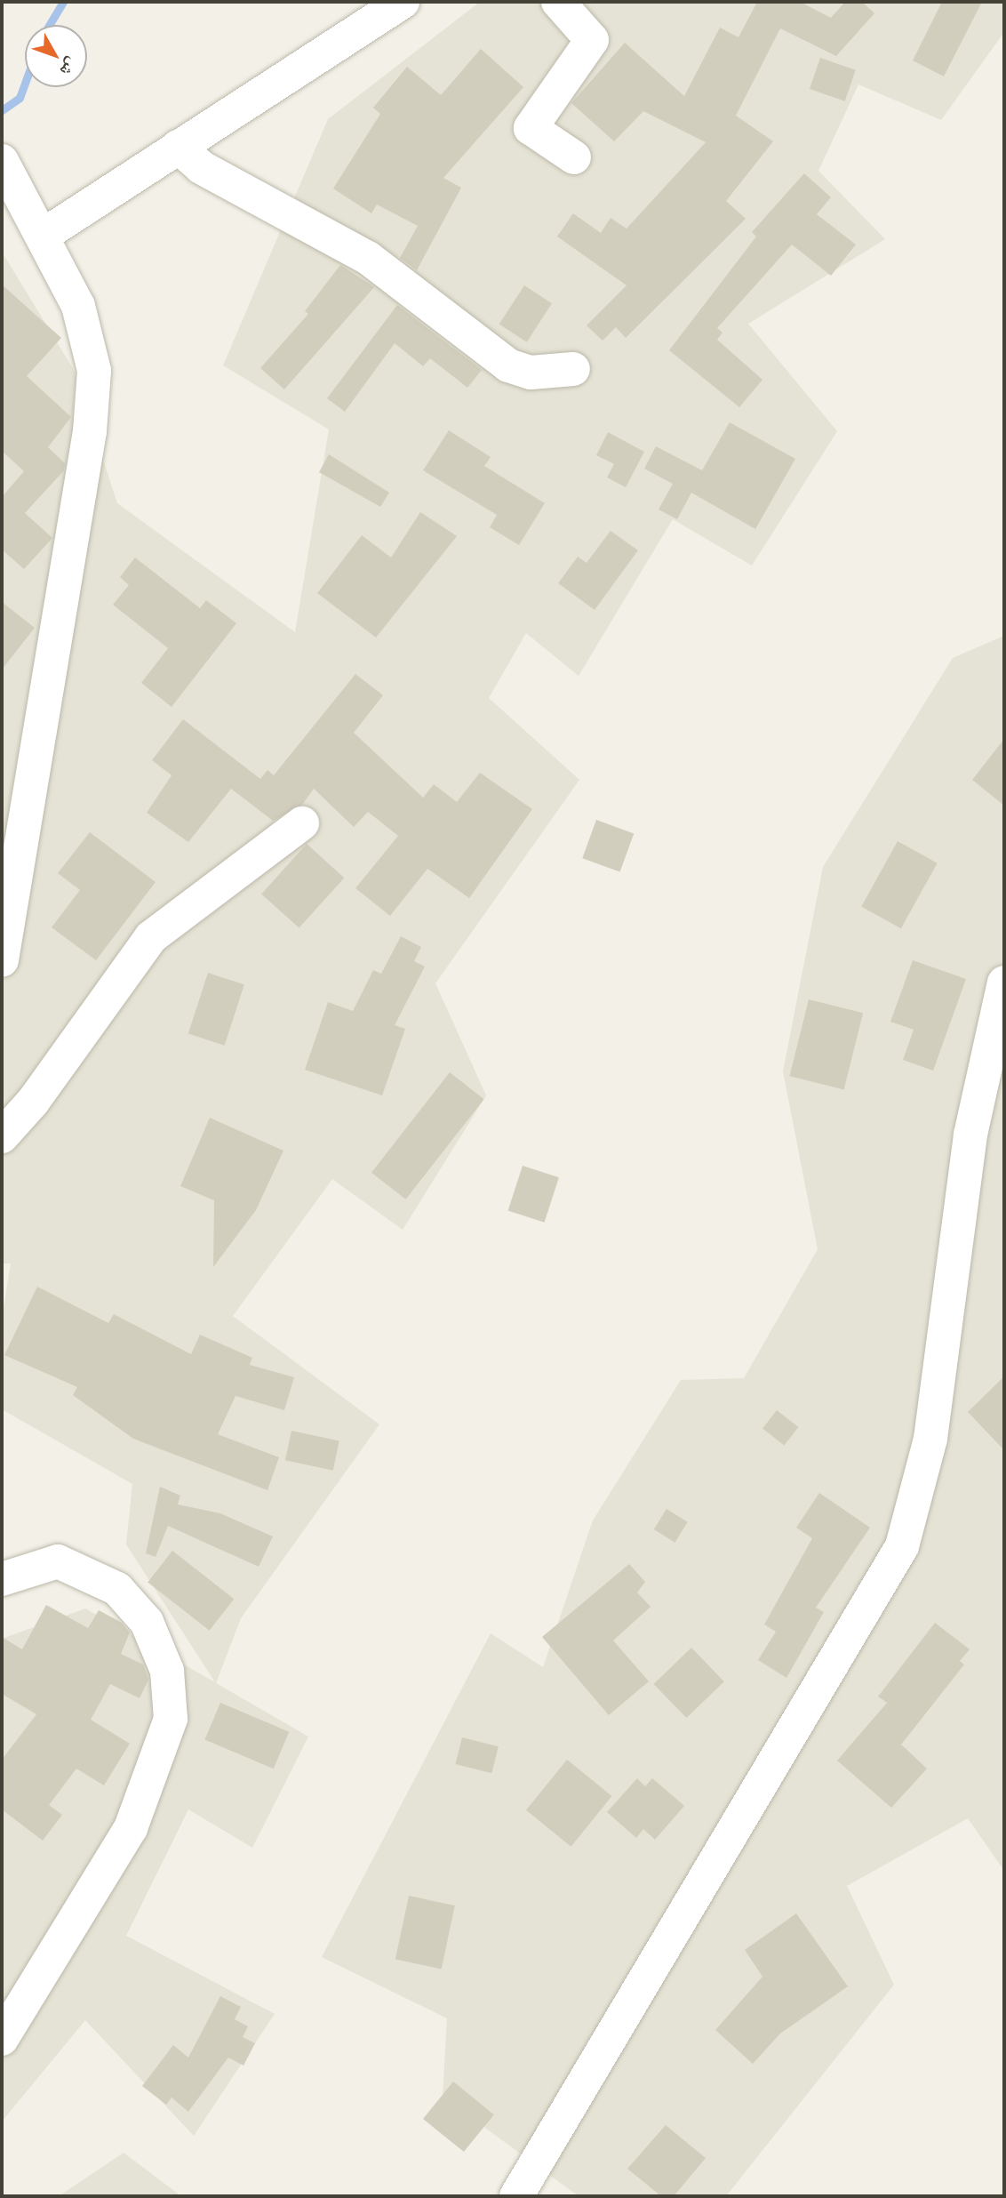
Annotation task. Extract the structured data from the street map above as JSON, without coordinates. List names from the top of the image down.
{
  "north": "bottom right"
}
